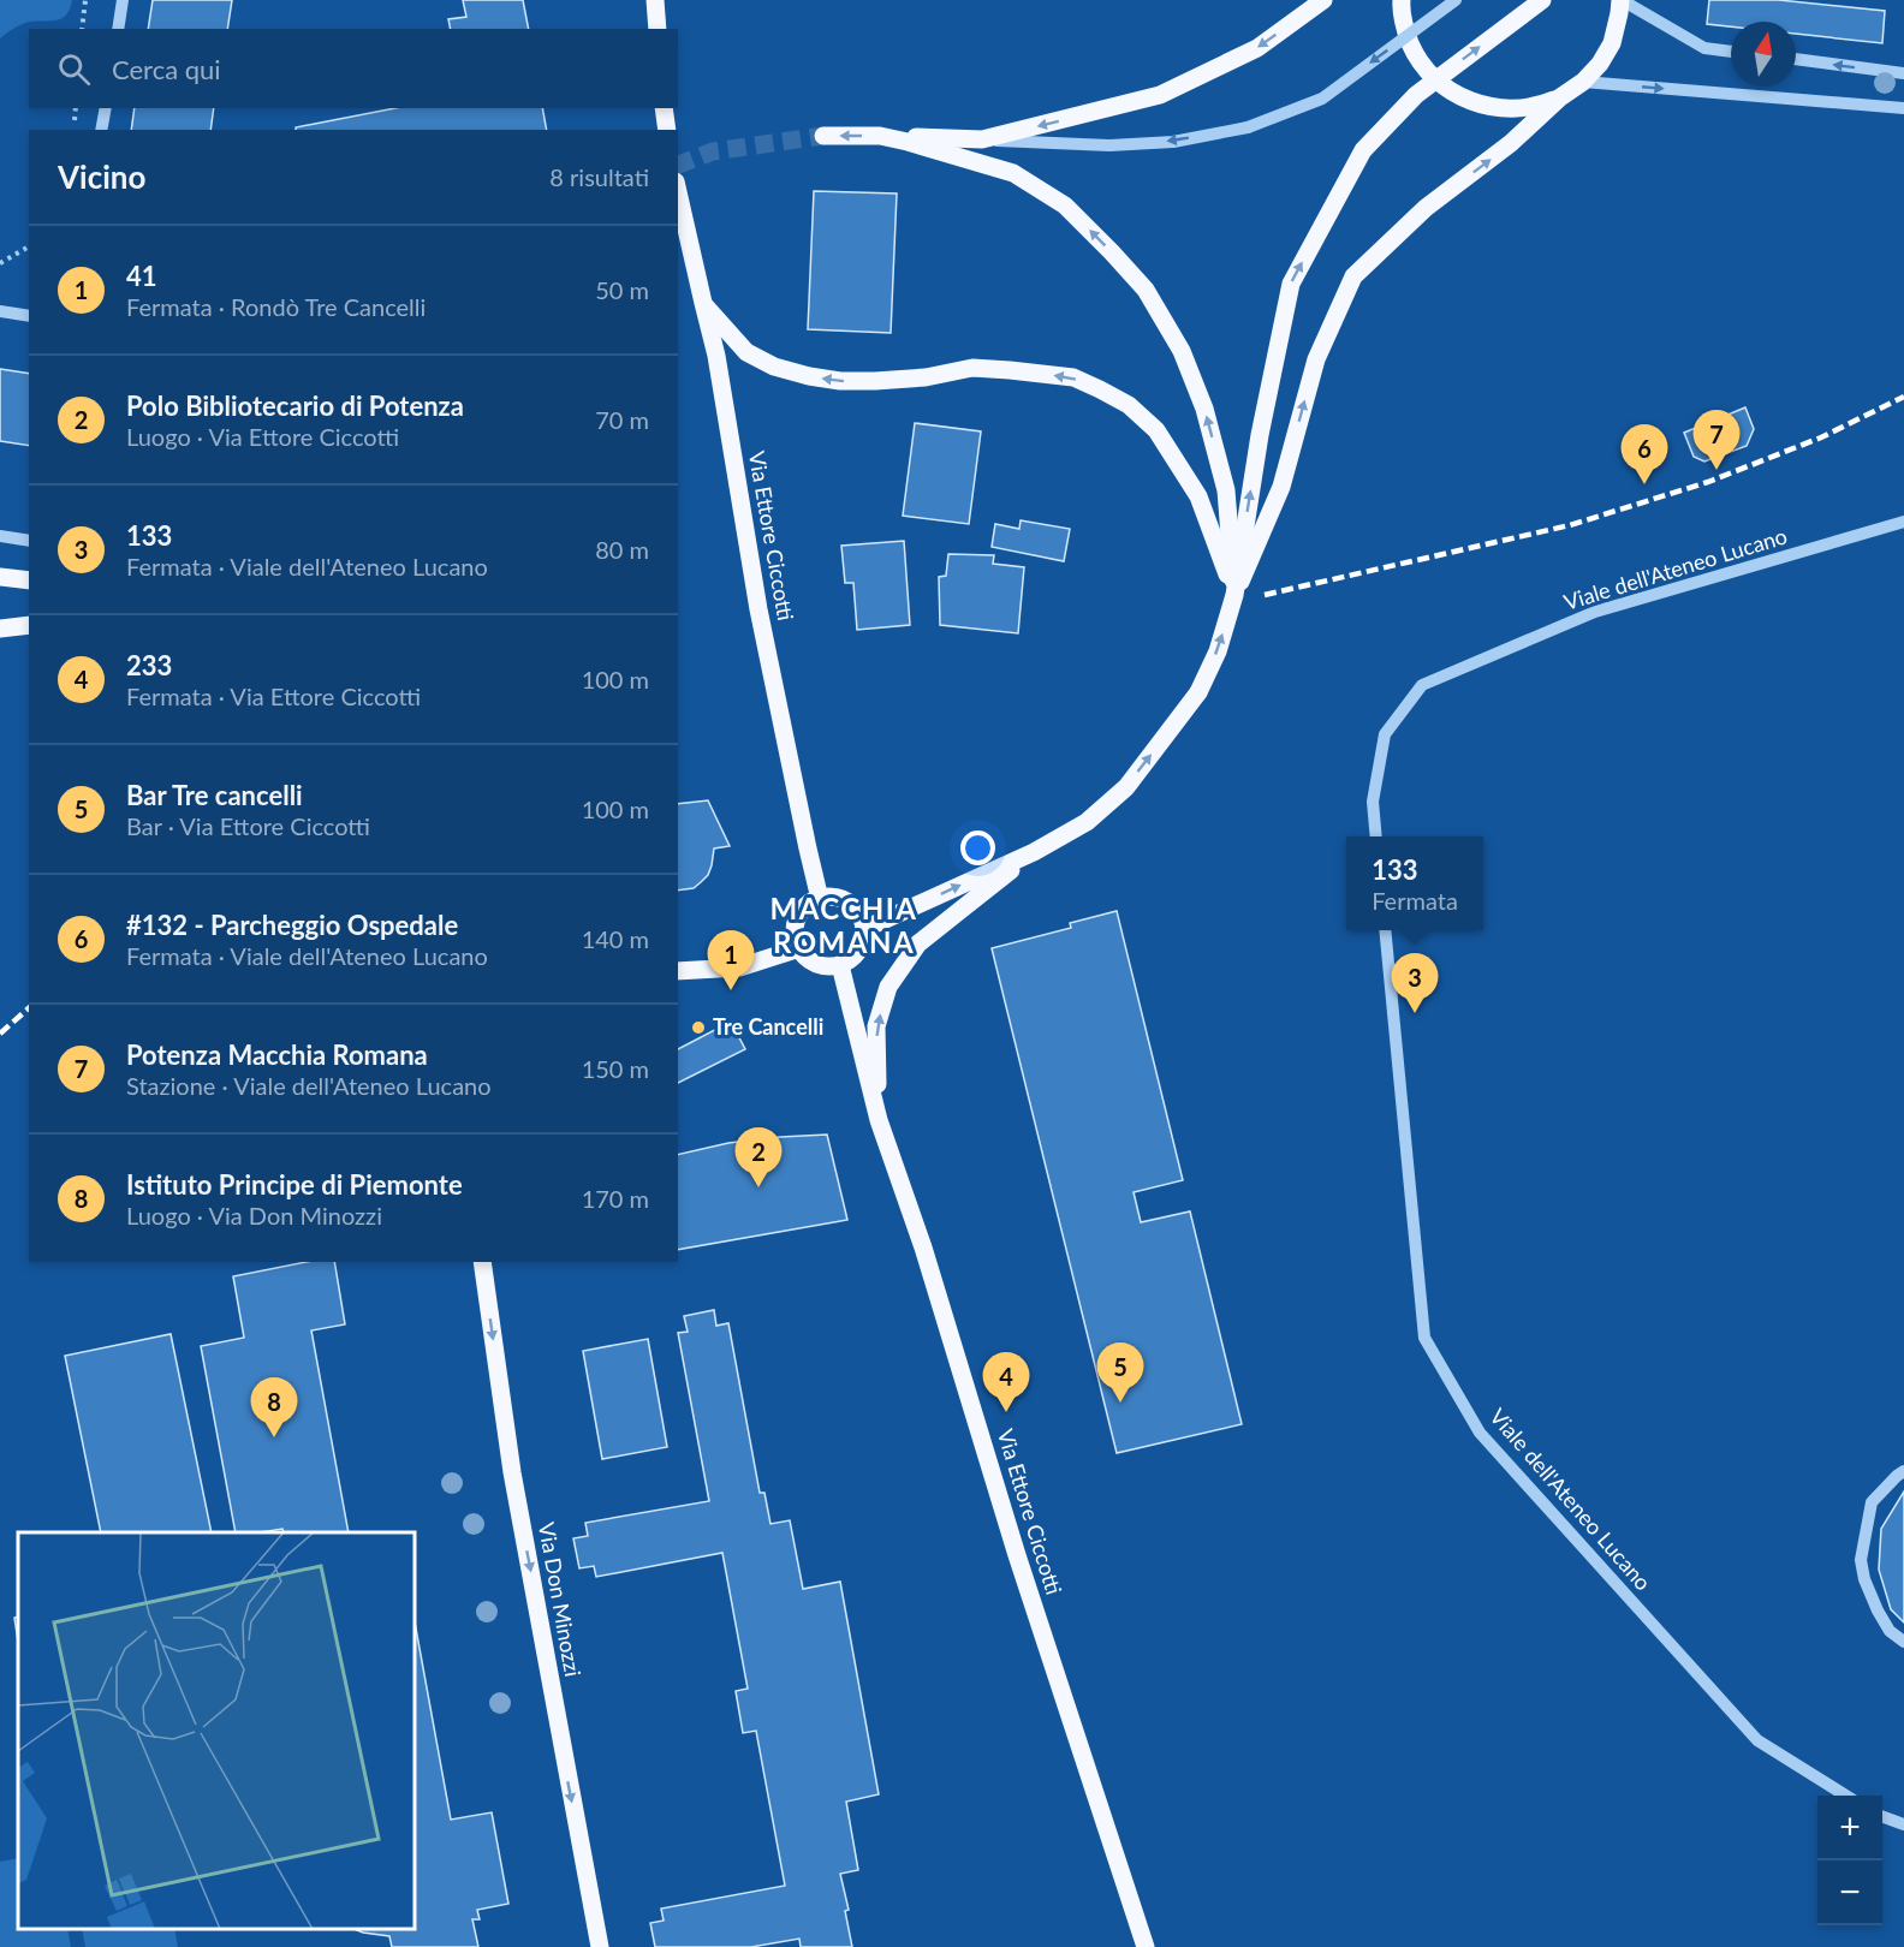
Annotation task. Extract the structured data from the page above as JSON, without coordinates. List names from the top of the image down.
{
  "streets": {
    "main road": ["Via Ettore Ciccotti", "Via Don Minozzi"],
    "street": ["Viale dell'Ateneo Lucano"]
  },
  "one_way": ["Via Don Minozzi"],
  "districts": ["MACCHIA ROMANA"],
  "places": ["Tre Cancelli"],
  "north": "top",
  "page": {
    "search": "Cerca qui",
    "heading": ["Vicino", "8 risultati"],
    "list": [
      {
        "mark": "1",
        "name": "41",
        "note": "Fermata · Rondò Tre Cancelli",
        "value": "50 m"
      },
      {
        "mark": "2",
        "name": "Polo Bibliotecario di Potenza",
        "note": "Luogo · Via Ettore Ciccotti",
        "value": "70 m"
      },
      {
        "mark": "3",
        "name": "133",
        "note": "Fermata · Viale dell'Ateneo Lucano",
        "value": "80 m"
      },
      {
        "mark": "4",
        "name": "233",
        "note": "Fermata · Via Ettore Ciccotti",
        "value": "100 m"
      },
      {
        "mark": "5",
        "name": "Bar Tre cancelli",
        "note": "Bar · Via Ettore Ciccotti",
        "value": "100 m"
      },
      {
        "mark": "6",
        "name": "#132 - Parcheggio Ospedale",
        "note": "Fermata · Viale dell'Ateneo Lucano",
        "value": "140 m"
      },
      {
        "mark": "7",
        "name": "Potenza Macchia Romana",
        "note": "Stazione · Viale dell'Ateneo Lucano",
        "value": "150 m"
      },
      {
        "mark": "8",
        "name": "Istituto Principe di Piemonte",
        "note": "Luogo · Via Don Minozzi",
        "value": "170 m"
      }
    ],
    "pins": [
      "7",
      "6",
      "1",
      "3",
      "2",
      "5",
      "4",
      "8"
    ],
    "popup": ["133", "Fermata"],
    "map_buttons": ["+", "−"]
  }
}
